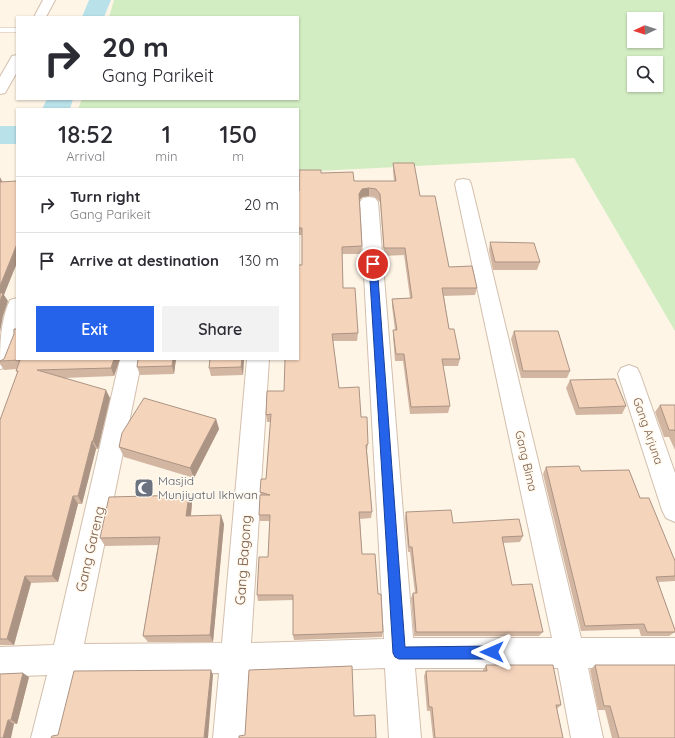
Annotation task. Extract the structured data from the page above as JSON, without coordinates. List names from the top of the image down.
{
  "streets": {
    "street": [
      "Gang Arjuna",
      "Gang Bima",
      "Gang Gareng",
      "Gang Bagong"
    ]
  },
  "places": {
    "mosque": ["Masjid Munjiyatul Ikhwan"]
  },
  "north": "left",
  "page": {
    "turn": ["20 m", "Gang Parikeit"],
    "eta": [
      "18:52",
      "Arrival",
      "1",
      "min",
      "150",
      "m"
    ],
    "list": [
      {
        "name": "Turn right",
        "note": "Gang Parikeit",
        "value": "20 m"
      },
      {
        "name": "Arrive at destination",
        "value": "130 m"
      }
    ],
    "buttons": ["Exit", "Share"]
  }
}
